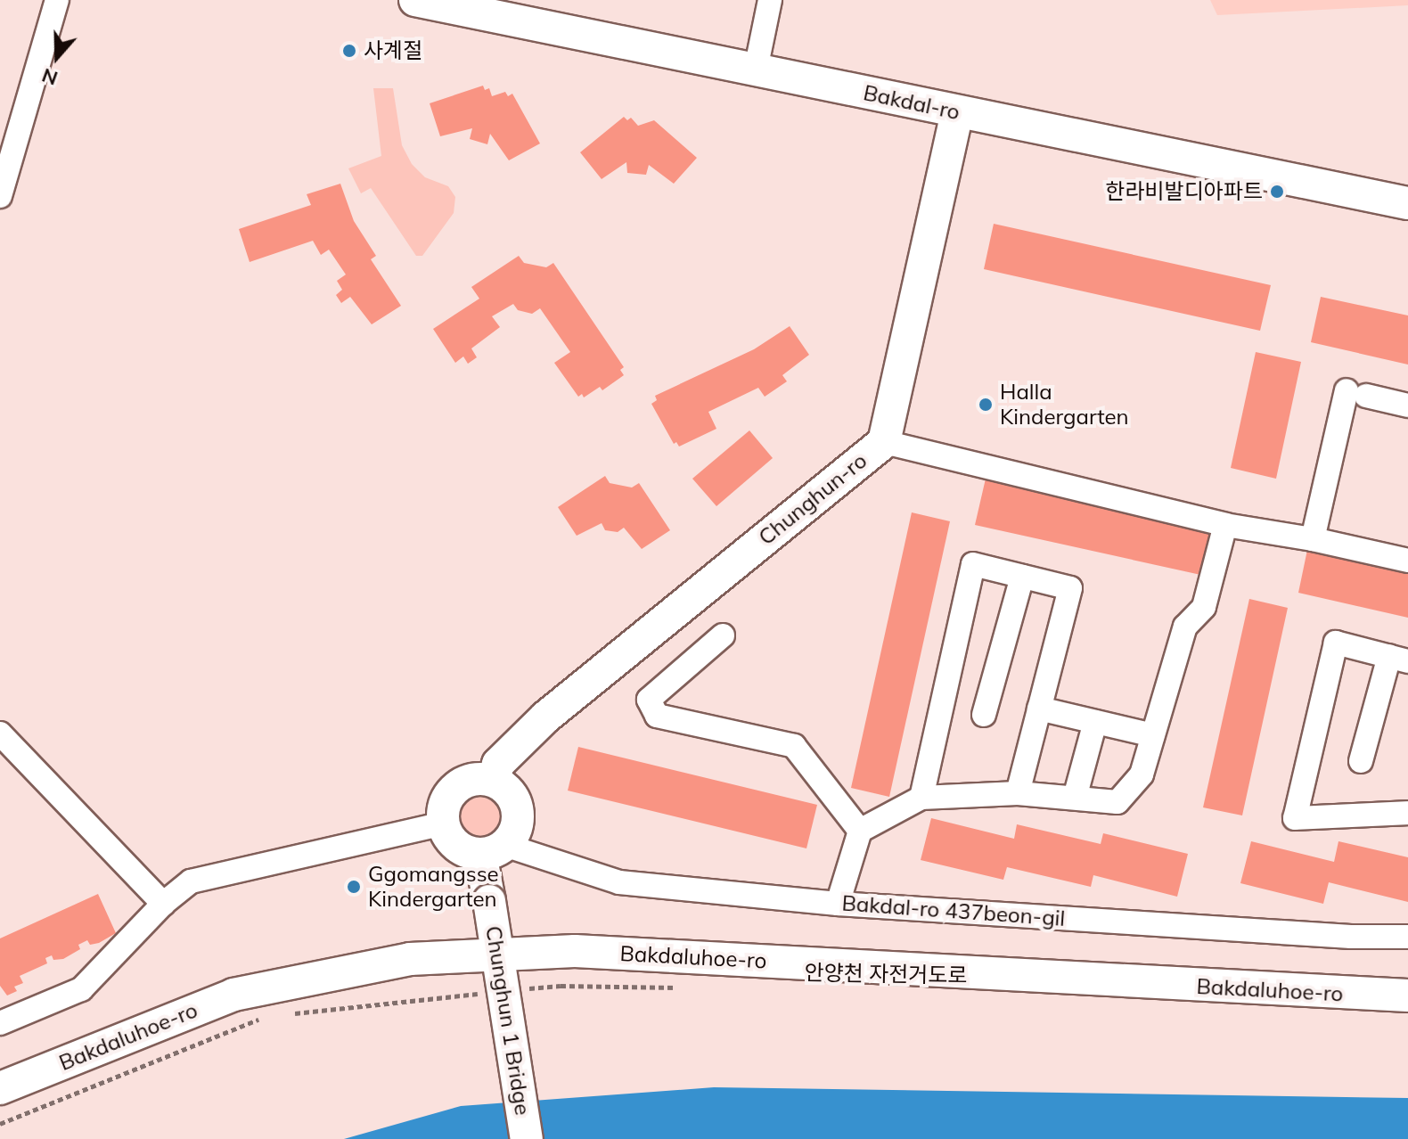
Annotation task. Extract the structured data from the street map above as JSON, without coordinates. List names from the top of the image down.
{
  "streets": {
    "street": [
      "Bakdal-ro",
      "Chunghun-ro",
      "Bakdal-ro 437beon-gil",
      "Bakdaluhoe-ro",
      "Chunghun 1 Bridge"
    ]
  },
  "crossings": [
    ["Bakdal-ro", "Chunghun-ro"],
    ["Chunghun-ro", "Bakdal-ro 437beon-gil"],
    ["Chunghun-ro", "Chunghun 1 Bridge"],
    ["Bakdal-ro 437beon-gil", "Chunghun 1 Bridge"]
  ],
  "places": [
    "사계절",
    "한라비발디아파트",
    "Halla Kindergarten",
    "Ggomangsse Kindergarten"
  ],
  "north": "bottom"
}
